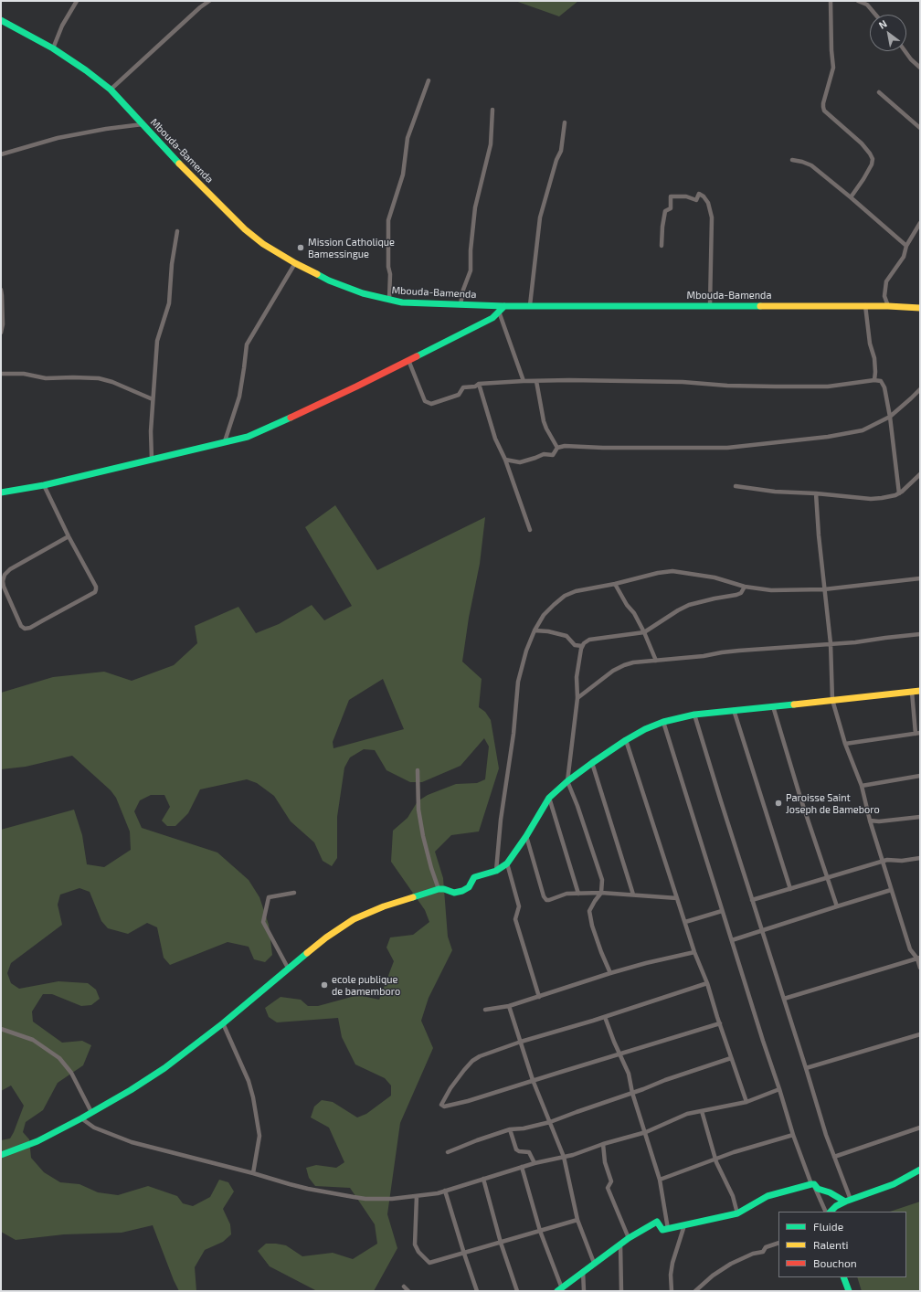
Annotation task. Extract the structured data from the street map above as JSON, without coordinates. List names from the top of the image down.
{
  "streets": {
    "main road": ["Mbouda-Bamenda"]
  },
  "places": ["Mission Catholique Bamessingue", "Paroisse Saint Joseph de Bameboro", "ecole publique de bamemboro"],
  "legend": ["Fluide", "Ralenti", "Bouchon"],
  "north": "top left"
}
